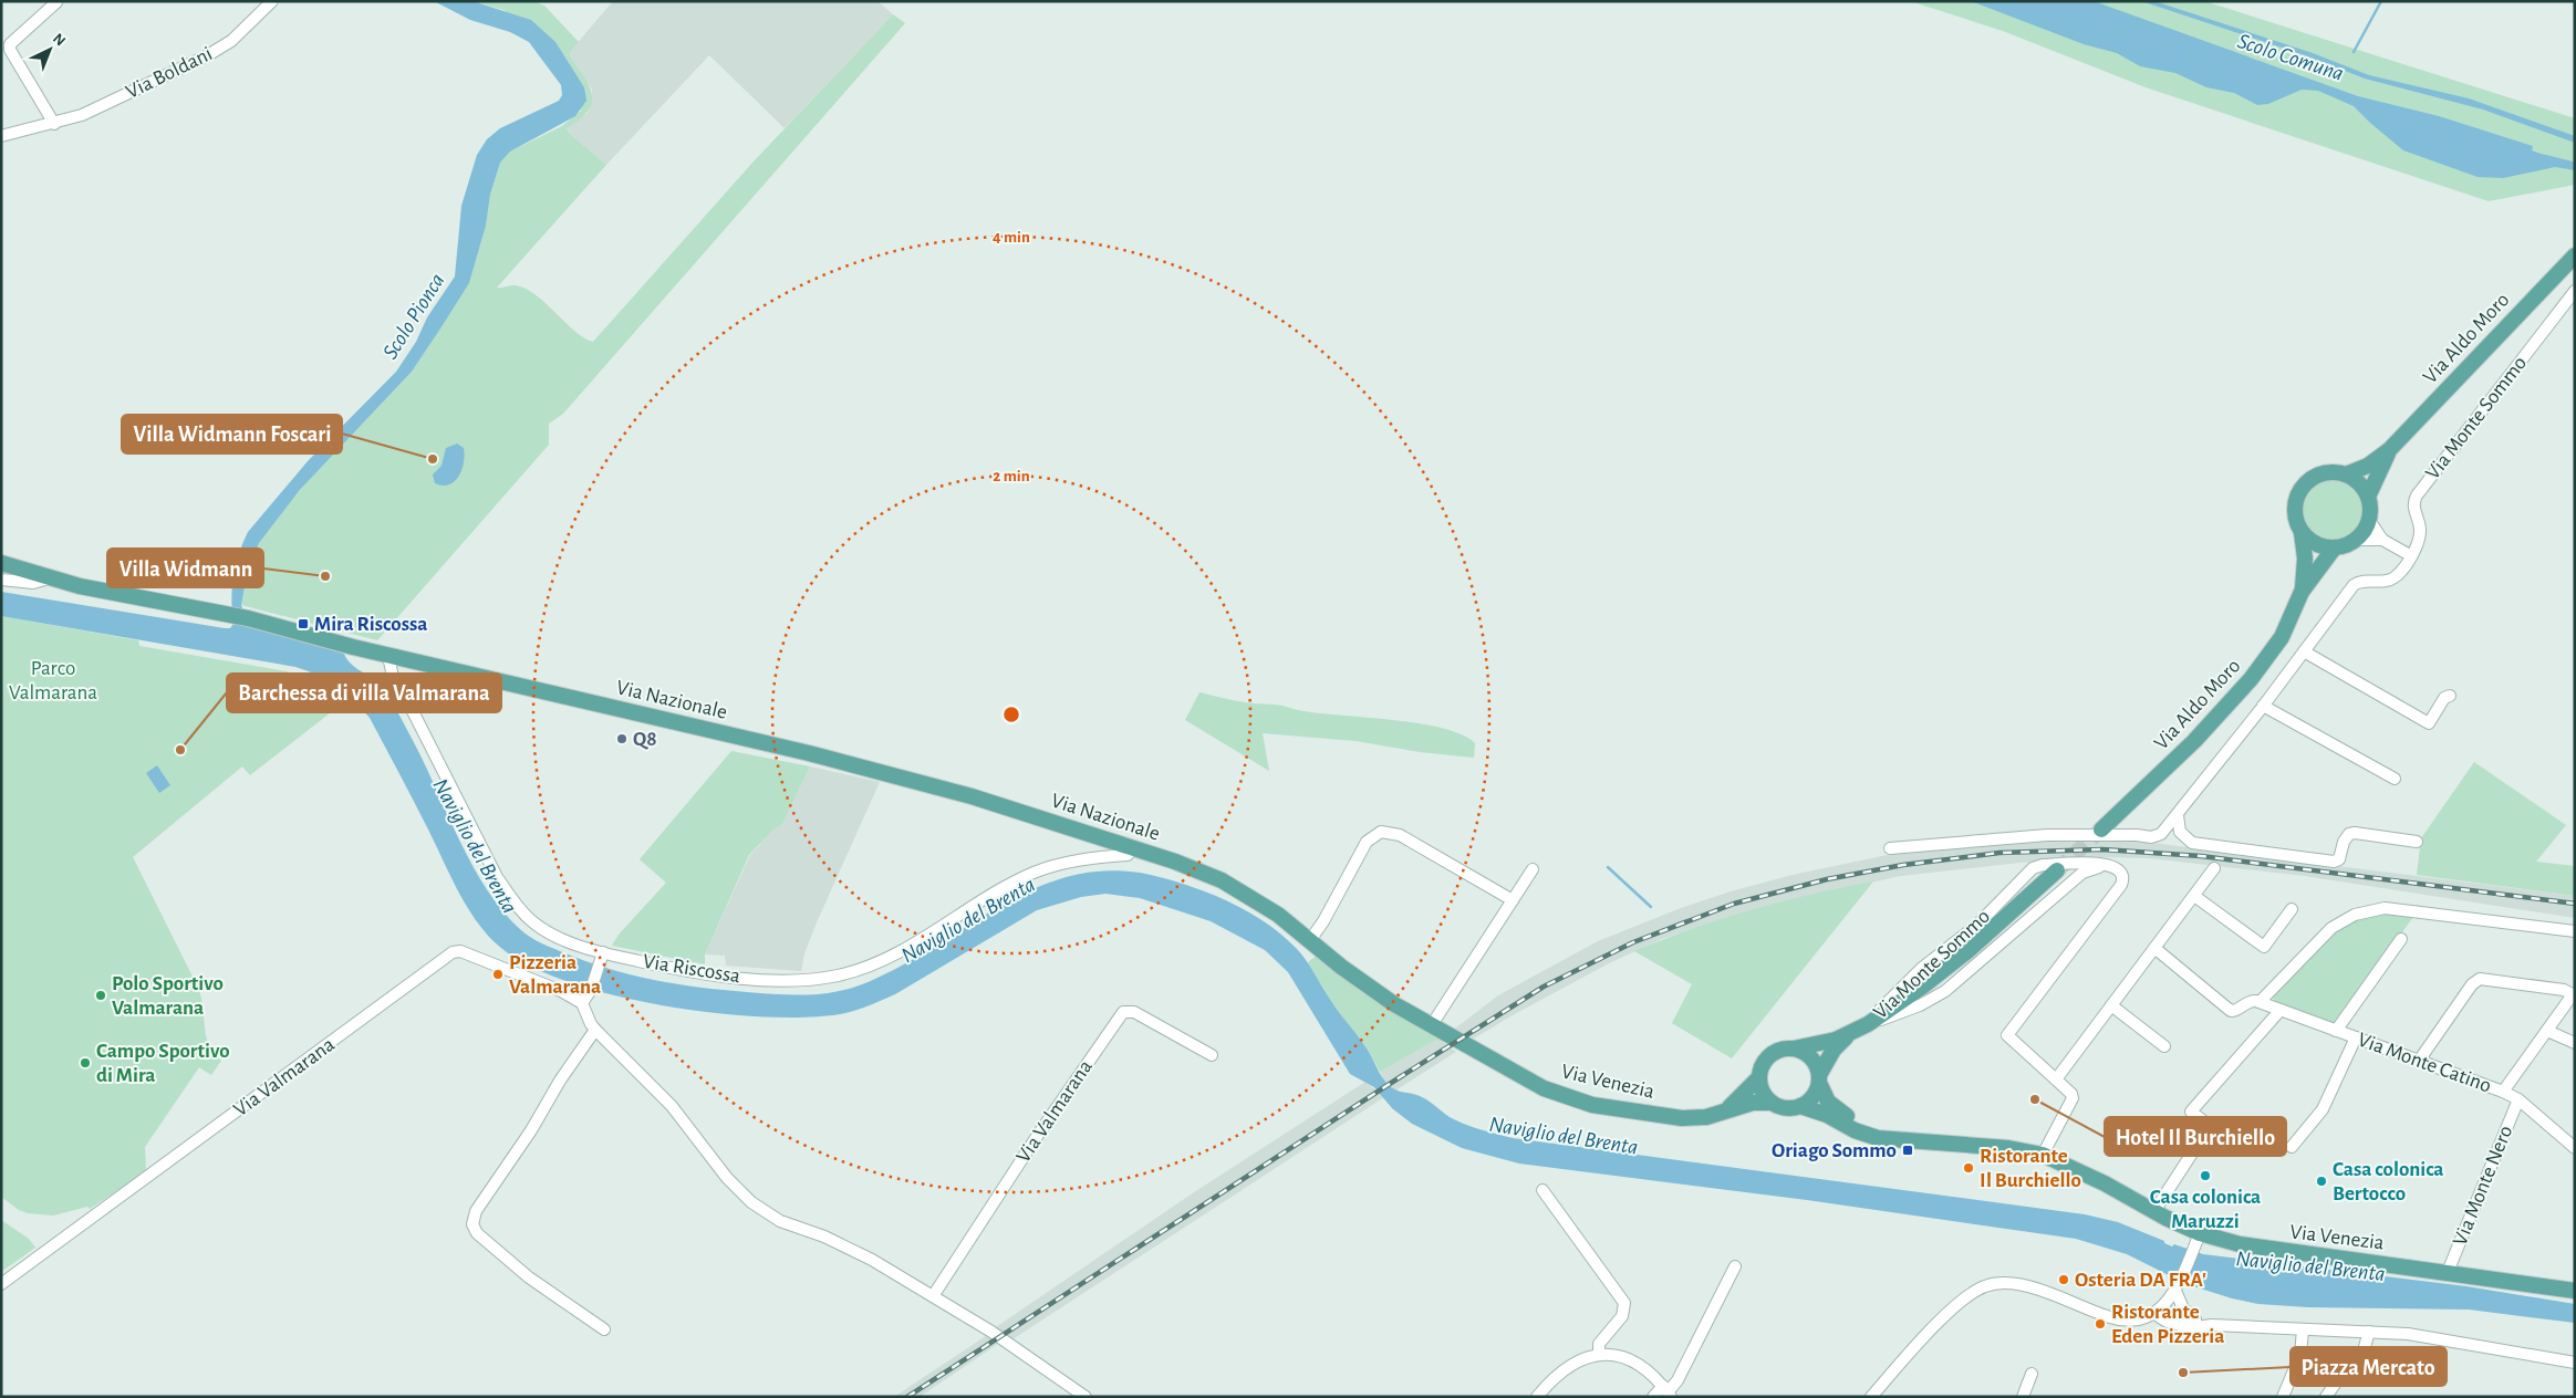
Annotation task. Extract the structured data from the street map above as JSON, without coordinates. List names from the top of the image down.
{
  "streets": {
    "main road": ["Via Aldo Moro", "Via Nazionale", "Via Venezia"],
    "street": [
      "Via Boldani",
      "Via Monte Sommo",
      "Via Riscossa",
      "Via Monte Catino",
      "Via Valmarana",
      "Via Monte Nero"
    ]
  },
  "crossings": [
    ["Via Nazionale", "Via Riscossa"],
    ["Via Nazionale", "Via Venezia"],
    ["Via Monte Catino", "Via Monte Nero"],
    ["Via Venezia", "Via Monte Nero"]
  ],
  "water": ["Scolo Comuna", "Scolo Pionca", "Naviglio del Brenta"],
  "parks": ["Parco Valmarana"],
  "places": {
    "other": [
      "Villa Widmann Foscari",
      "Villa Widmann",
      "Q8",
      "Barchessa di villa Valmarana",
      "Pizzeria Valmarana",
      "Polo Sportivo Valmarana",
      "Campo Sportivo di Mira",
      "Hotel Il Burchiello",
      "Ristorante Il Burchiello",
      "Casa colonica Maruzzi",
      "Casa colonica Bertocco",
      "Osteria DA FRA'",
      "Ristorante Eden Pizzeria",
      "Piazza Mercato"
    ],
    "transit": ["Mira Riscossa", "Oriago Sommo"]
  },
  "north": "top right",
  "rings": ["4 min", "2 min"]
}
